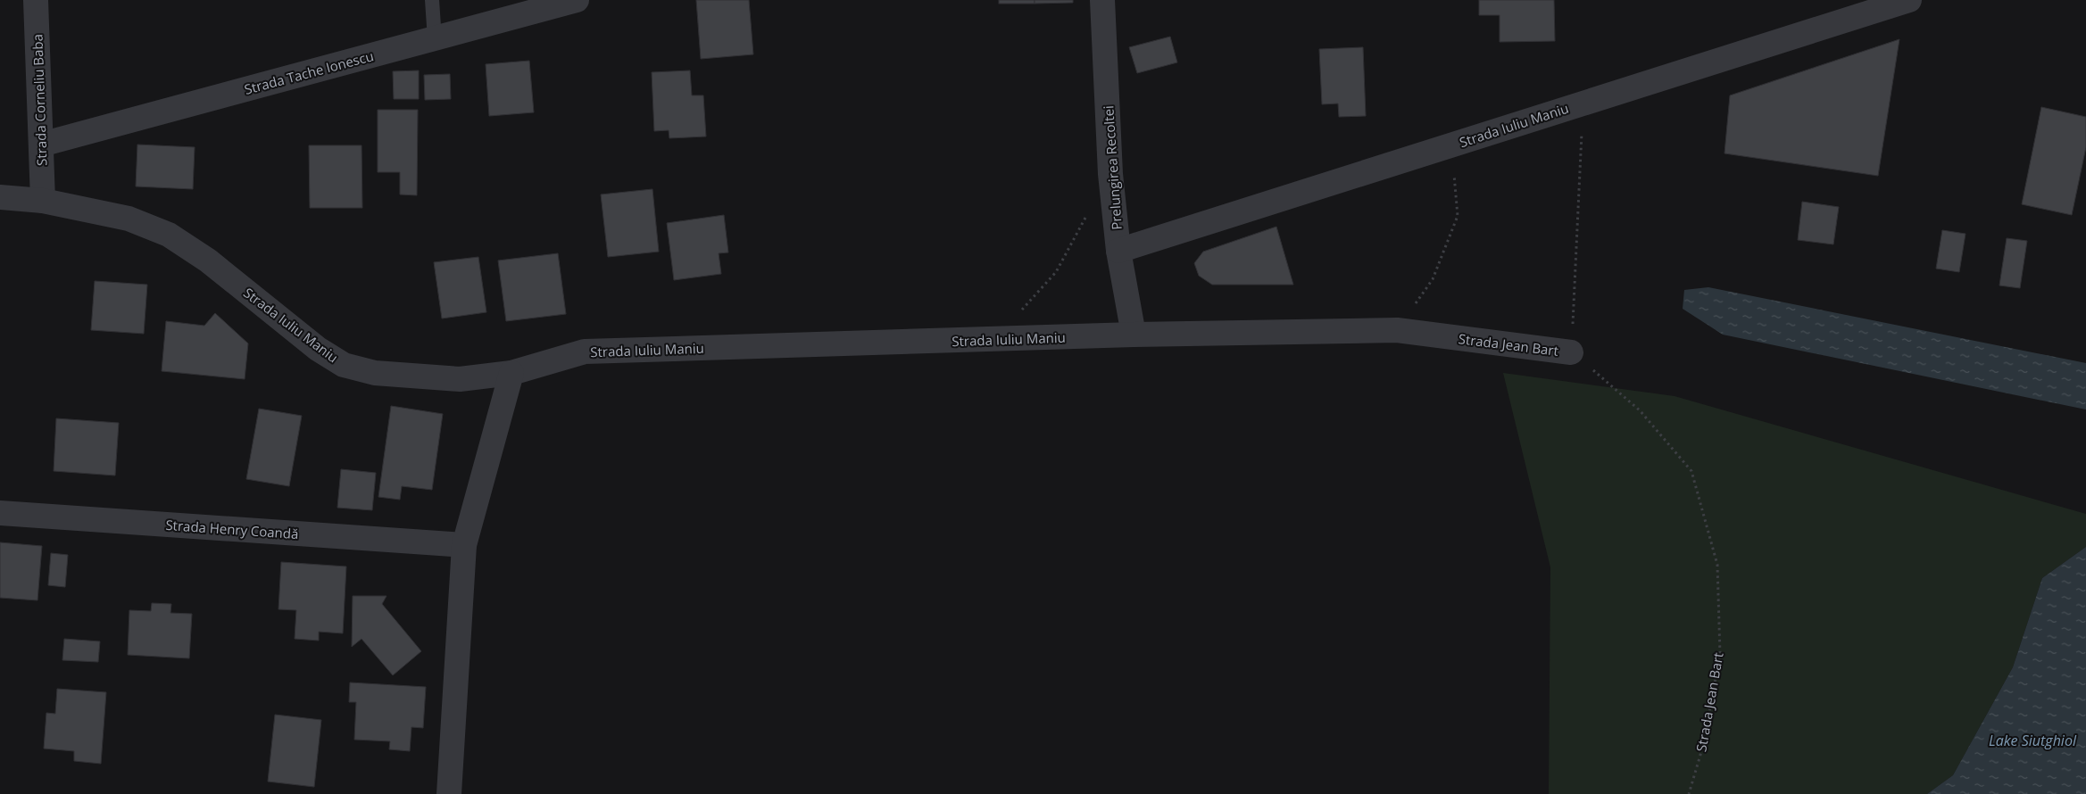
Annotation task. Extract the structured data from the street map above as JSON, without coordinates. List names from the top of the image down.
{
  "streets": {
    "street": [
      "Strada Tache Ionescu",
      "Strada Corneliu Baba",
      "Strada Iuliu Maniu",
      "Prelungirea Recoltei",
      "Strada Jean Bart",
      "Strada Henry Coandă"
    ]
  },
  "crossings": [
    ["Strada Tache Ionescu", "Strada Corneliu Baba"],
    ["Strada Corneliu Baba", "Strada Iuliu Maniu"],
    ["Strada Iuliu Maniu", "Prelungirea Recoltei"],
    ["Strada Iuliu Maniu", "Strada Jean Bart"],
    ["Prelungirea Recoltei", "Strada Jean Bart"]
  ],
  "water": ["Lake Siutghiol"]
}
